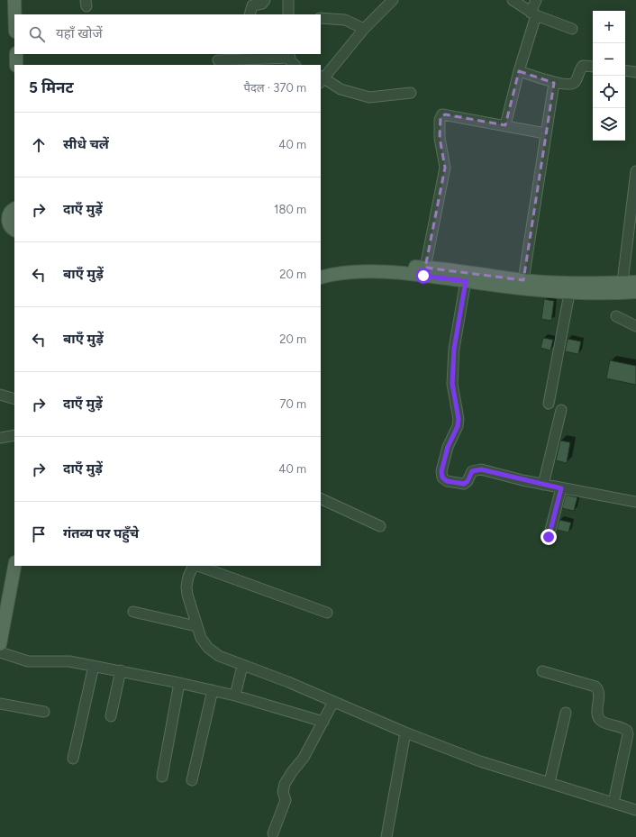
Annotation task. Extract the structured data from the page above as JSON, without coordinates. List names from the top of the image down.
{
  "page": {
    "map_buttons": ["+", "−"],
    "search": "यहाँ खोजें",
    "heading": ["5 मिनट", "पैदल · 370 m"],
    "list": [
      ["सीधे चलें", "40 m"],
      ["दाएँ मुड़ें", "180 m"],
      ["बाएँ मुड़ें", "20 m"],
      ["बाएँ मुड़ें", "20 m"],
      ["दाएँ मुड़ें", "70 m"],
      ["दाएँ मुड़ें", "40 m"],
      "गंतव्य पर पहुँचे"
    ]
  }
}
